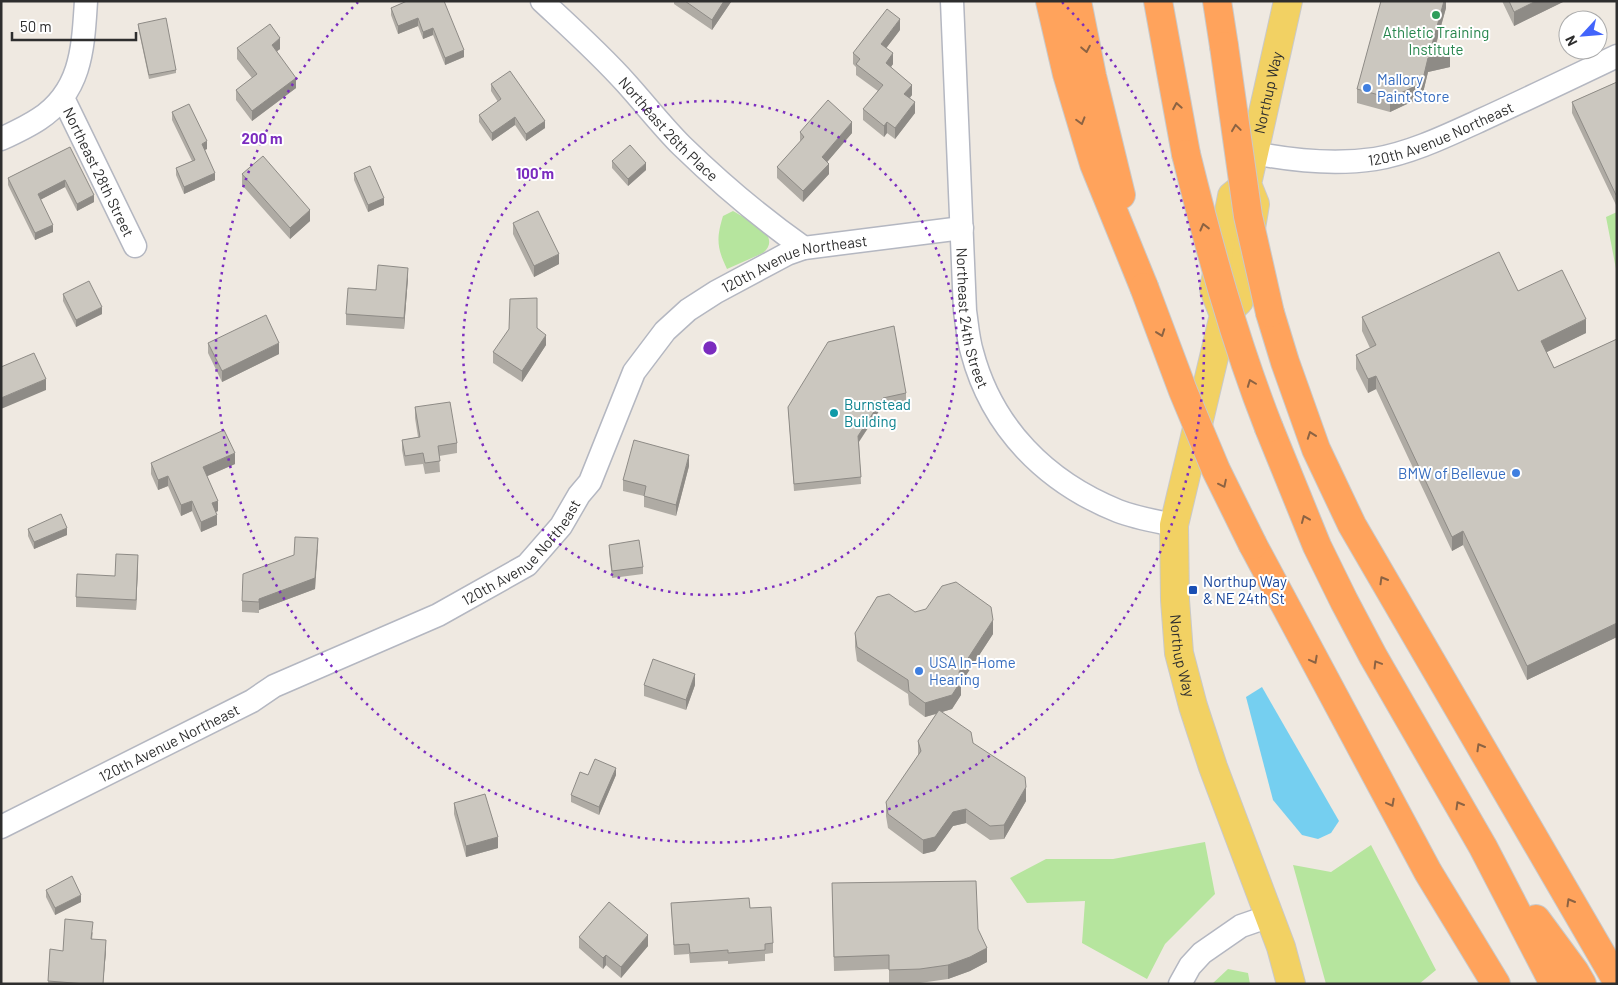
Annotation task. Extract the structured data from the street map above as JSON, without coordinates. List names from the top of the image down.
{
  "streets": {
    "main road": ["Northup Way"],
    "street": [
      "Northeast 26th Place",
      "120th Avenue Northeast",
      "Northeast 28th Street",
      "Northeast 24th Street"
    ]
  },
  "crossings": [
    ["Northup Way", "120th Avenue Northeast"],
    ["Northup Way", "Northeast 24th Street"],
    ["Northeast 26th Place", "120th Avenue Northeast"],
    ["120th Avenue Northeast", "Northeast 24th Street"]
  ],
  "places": {
    "other": [
      "Athletic Training Institute",
      "Mallory Paint Store",
      "Burnstead Building",
      "BMW of Bellevue",
      "USA In-Home Hearing"
    ],
    "transit": ["Northup Way & NE 24th St"]
  },
  "scale_bar": "50 m",
  "north": "bottom left",
  "rings": ["200 m", "100 m"]
}
